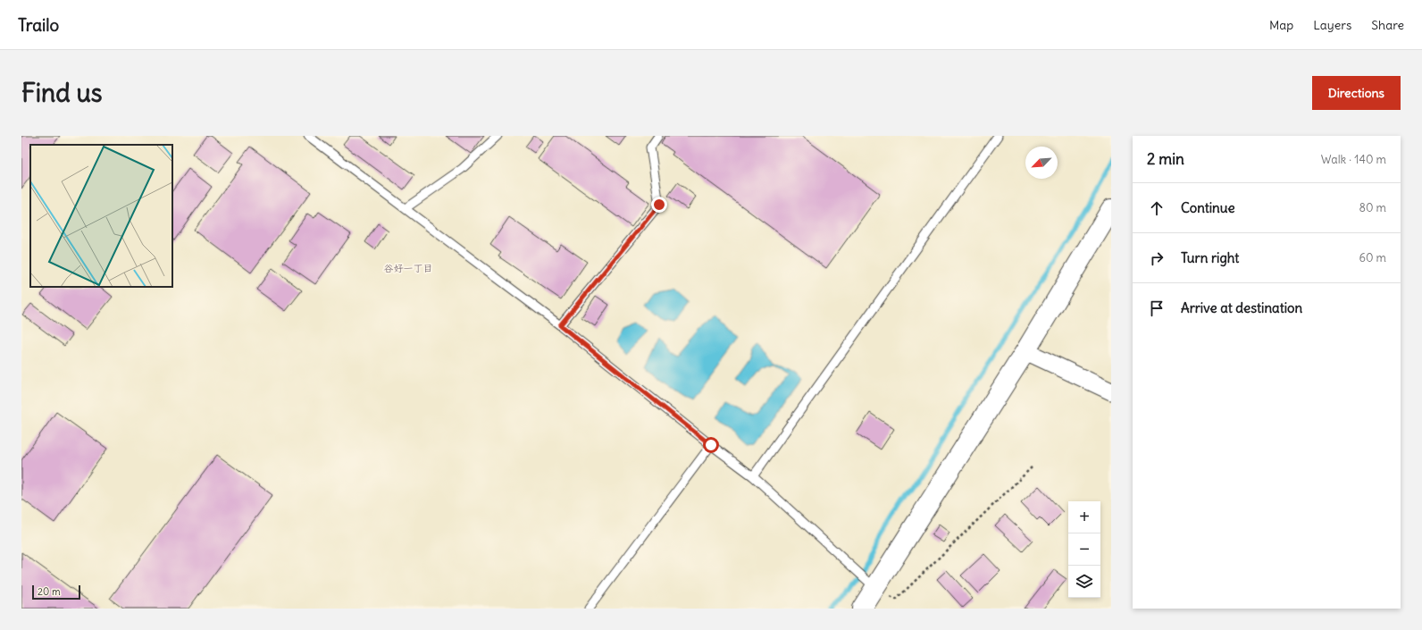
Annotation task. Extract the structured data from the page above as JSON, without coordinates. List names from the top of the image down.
{
  "districts": ["谷好一丁目"],
  "scale_bar": "20 m",
  "north": "bottom left",
  "page": {
    "header": "Trailo",
    "nav": ["Map", "Layers", "Share"],
    "buttons": "Directions",
    "title": "Find us",
    "heading": ["2 min", "Walk · 140 m"],
    "list": [
      ["Continue", "80 m"],
      ["Turn right", "60 m"],
      "Arrive at destination"
    ],
    "map_buttons": ["+", "−"],
    "scale": "20 m"
  }
}
